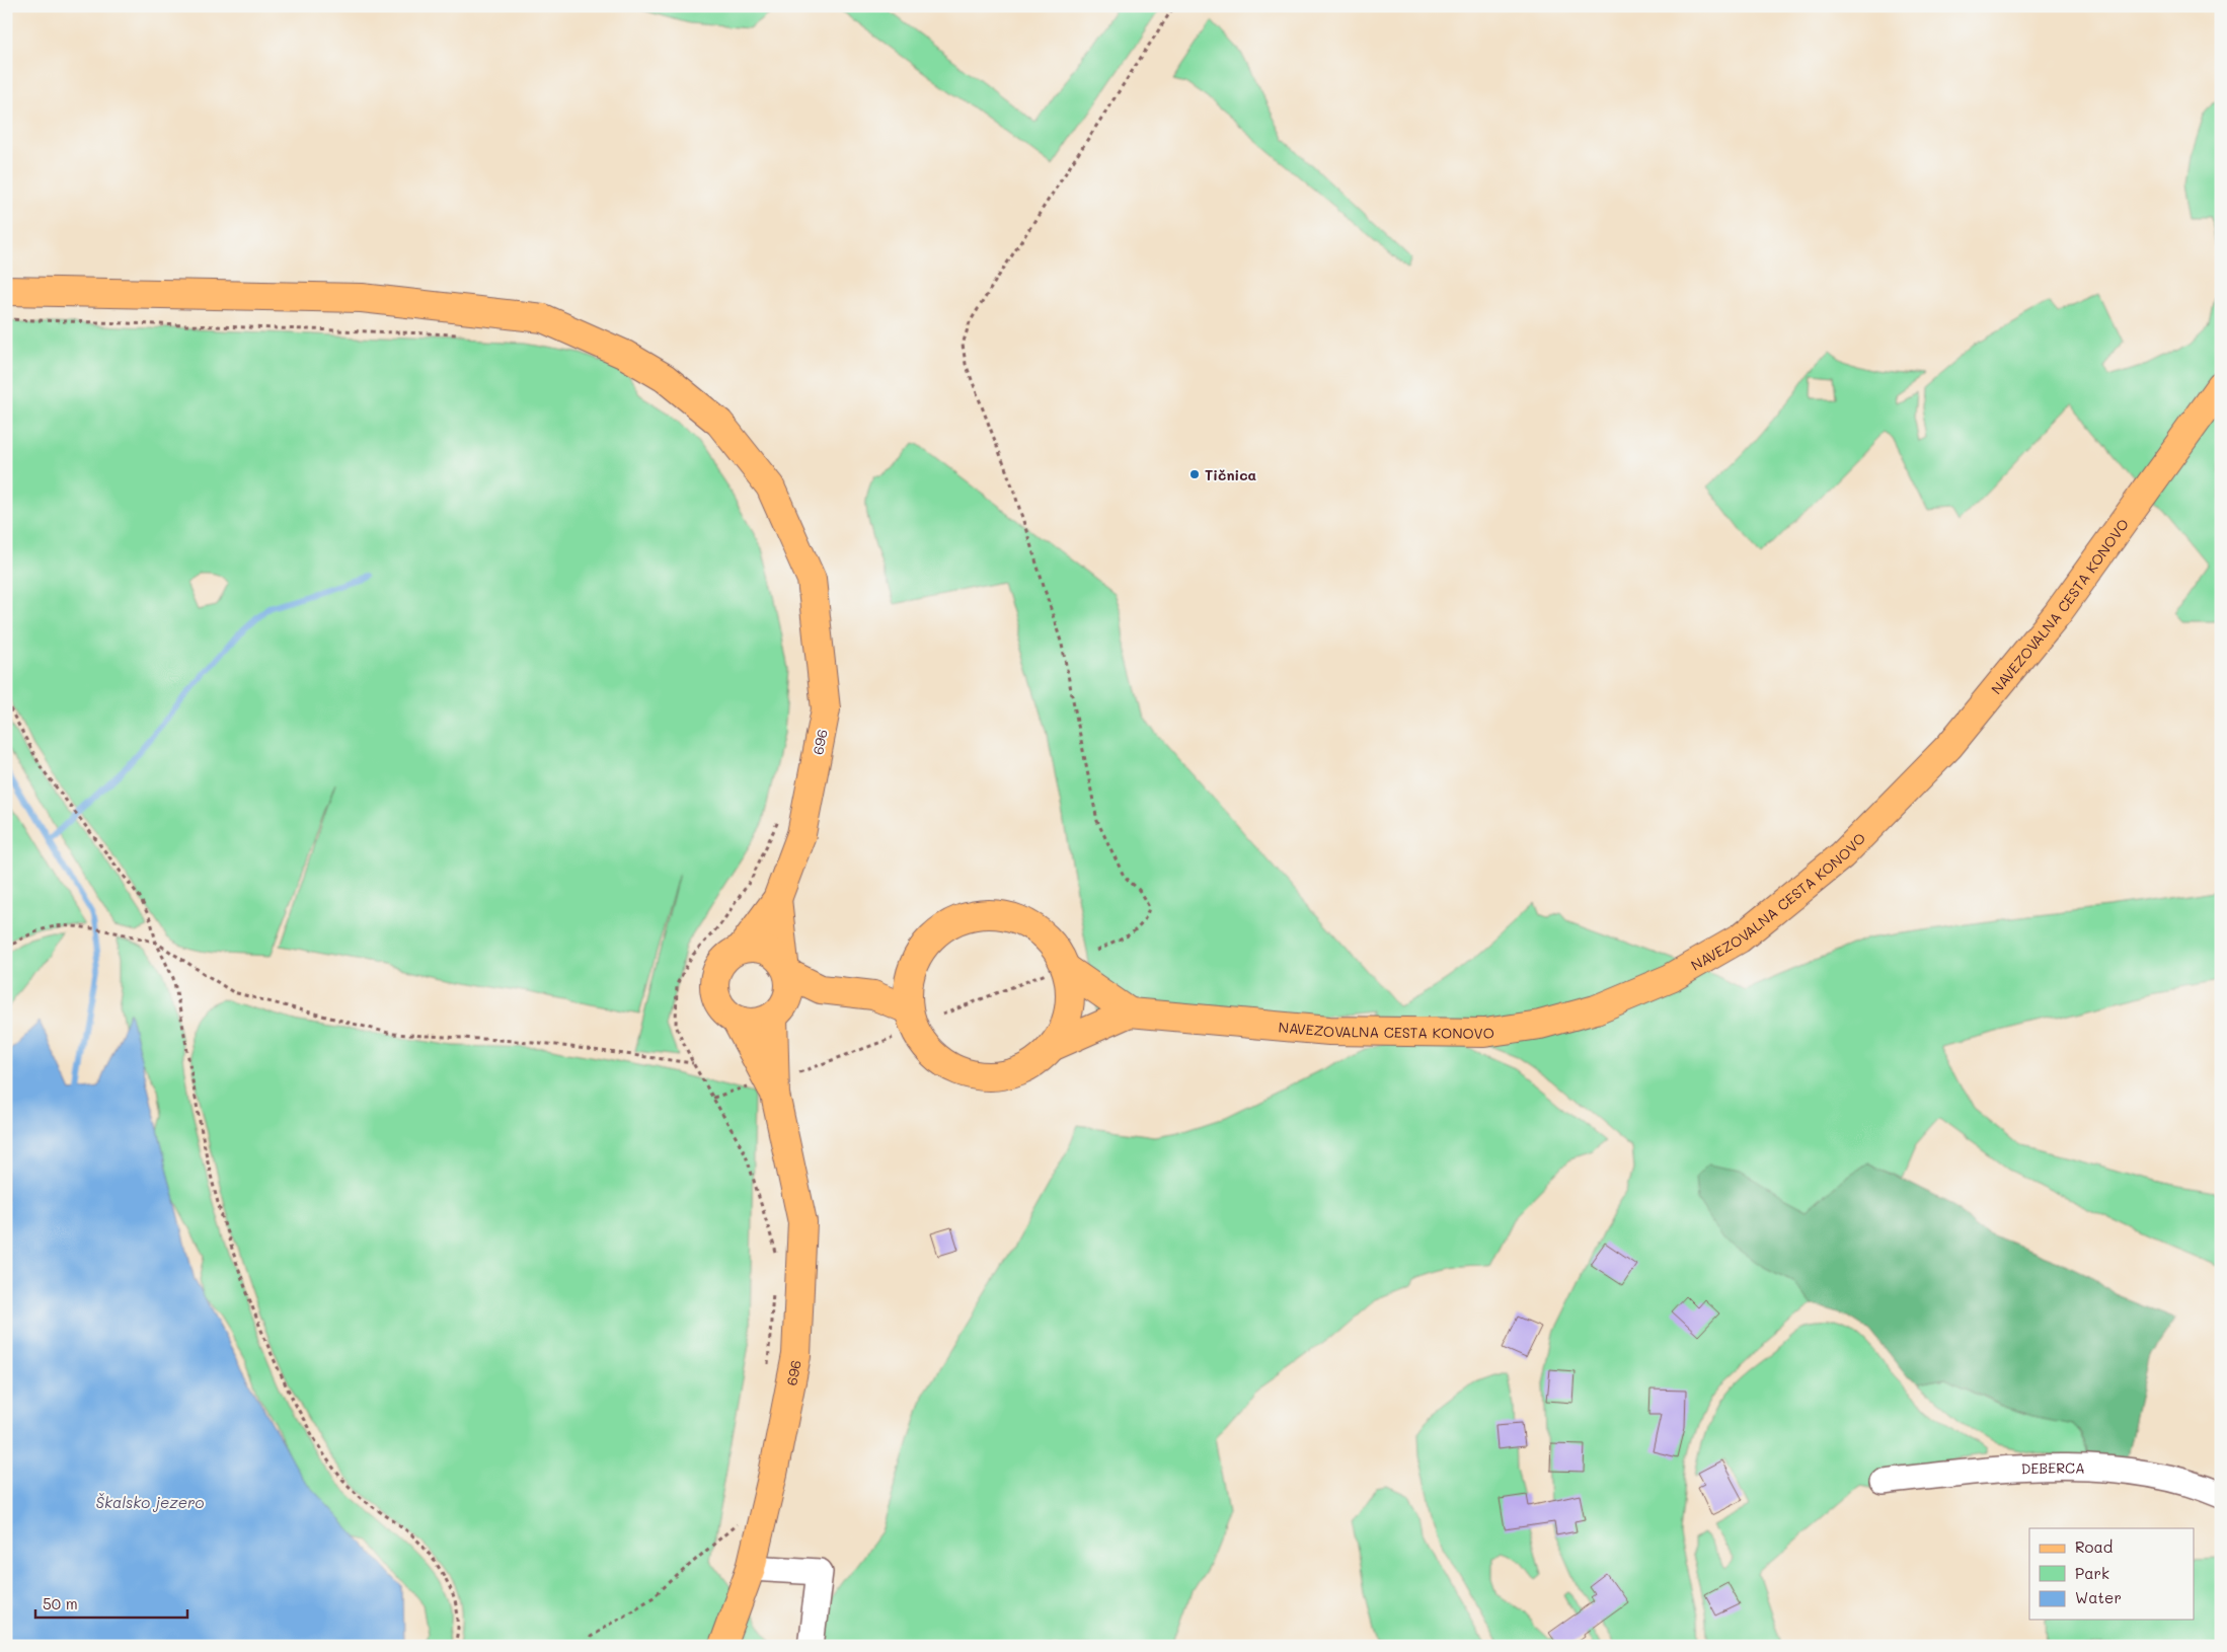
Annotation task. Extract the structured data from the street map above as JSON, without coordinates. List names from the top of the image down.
{
  "streets": {
    "main road": ["NAVEZOVALNA CESTA KONOVO", "696"],
    "street": ["DEBERCA"]
  },
  "water": ["Škalsko jezero"],
  "places": ["Tičnica"],
  "legend": ["Road", "Park", "Water"],
  "scale_bar": "50 m"
}
